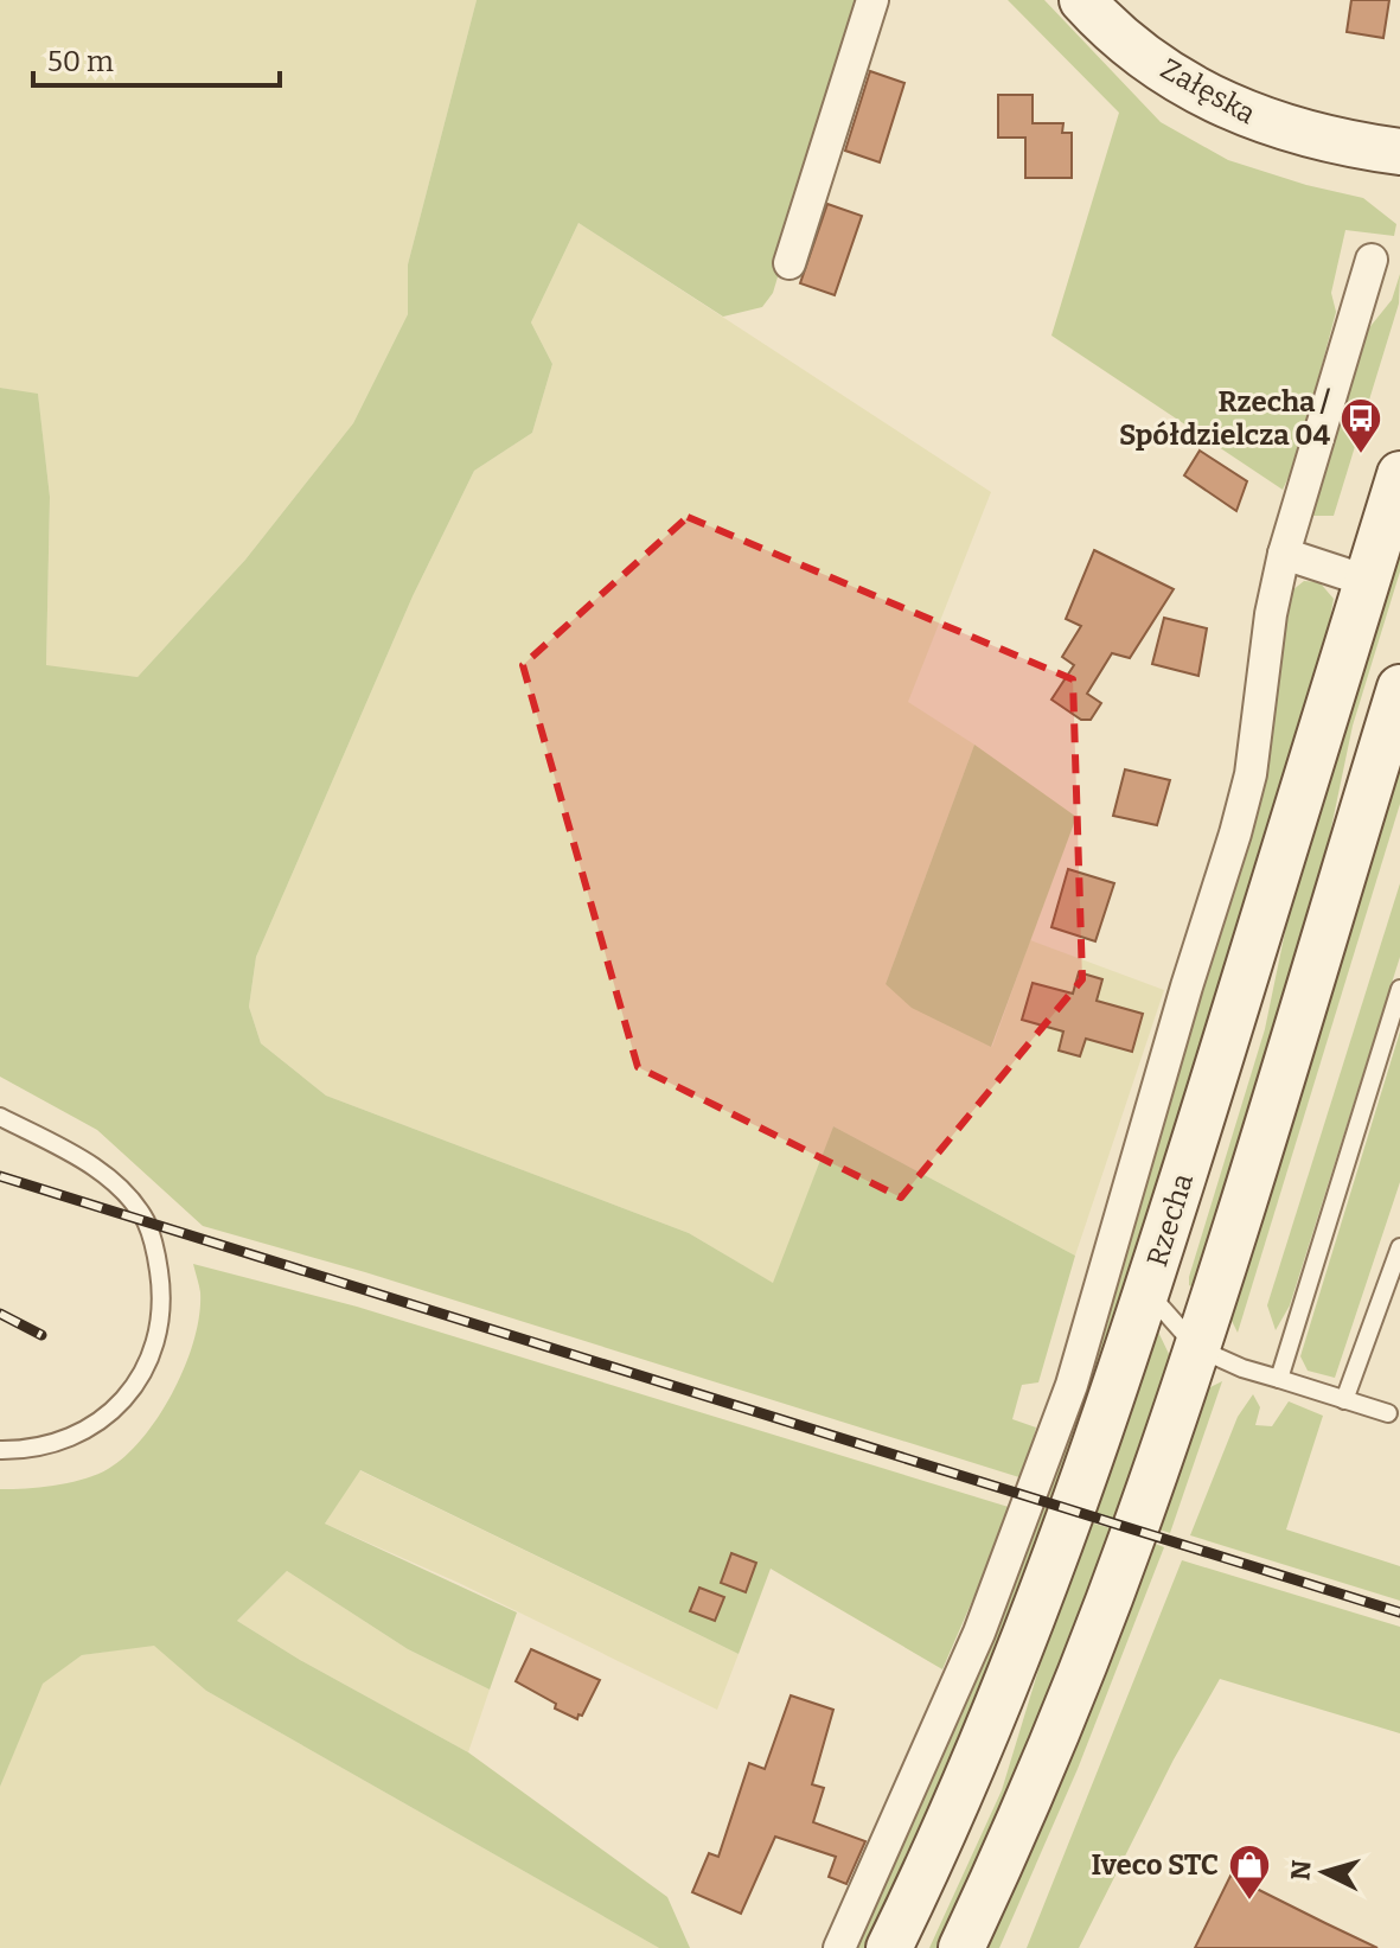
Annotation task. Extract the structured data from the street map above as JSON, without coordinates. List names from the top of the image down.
{
  "streets": {
    "main road": ["Załęska", "Rzecha"]
  },
  "places": {
    "bus stop": ["Rzecha / Spółdzielcza 04"],
    "shop": ["Iveco STC"]
  },
  "scale_bar": "50 m",
  "north": "left"
}
